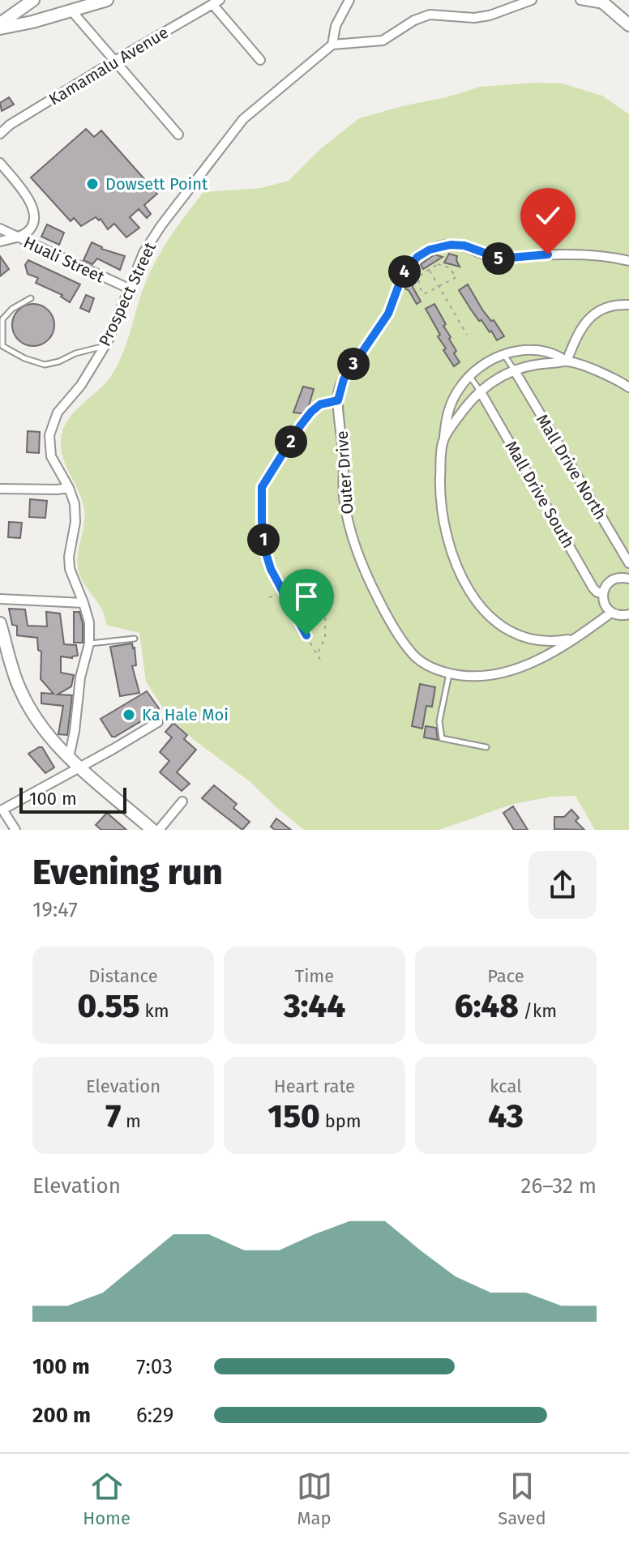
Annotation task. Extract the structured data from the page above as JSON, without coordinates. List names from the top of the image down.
{
  "streets": {
    "street": [
      "Kamamalu Avenue",
      "Huali Street",
      "Prospect Street",
      "Mall Drive North",
      "Outer Drive",
      "Mall Drive South"
    ]
  },
  "crossings": [
    ["Huali Street", "Prospect Street"]
  ],
  "places": ["Dowsett Point", "Ka Hale Moi"],
  "scale_bar": "100 m",
  "page": {
    "pins": [
      "5",
      "4",
      "3",
      "2",
      "1"
    ],
    "scale": "100 m",
    "heading": ["Evening run", "19:47"],
    "stats": [
      ["Distance", "0.55 km"],
      ["Time", "3:44"],
      ["Pace", "6:48 /km"],
      ["Elevation", "7 m"],
      ["Heart rate", "150 bpm"],
      ["kcal", "43"]
    ],
    "chart": ["Elevation", "26–32 m"],
    "list": [
      {
        "name": "100 m",
        "note": "7:03"
      },
      {
        "name": "200 m",
        "note": "6:29"
      }
    ],
    "tabs": ["Home", "Map", "Saved"]
  }
}
